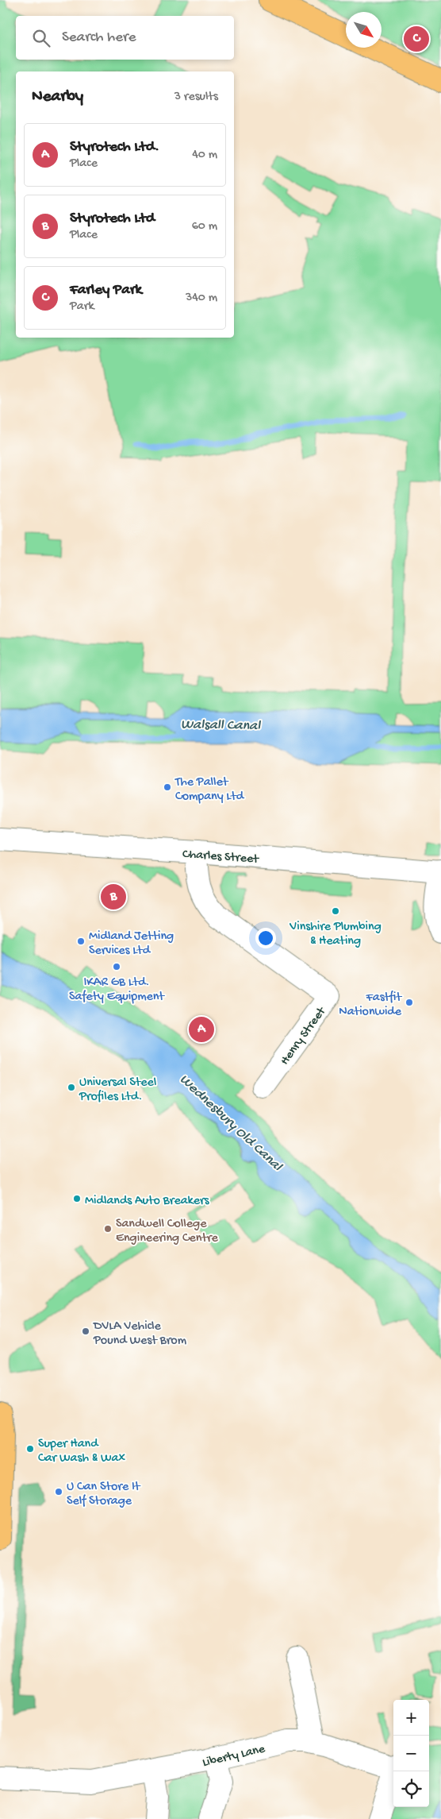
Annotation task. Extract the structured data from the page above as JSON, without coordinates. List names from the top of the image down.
{
  "streets": {
    "street": ["Charles Street", "Henry Street", "Liberty Lane"]
  },
  "crossings": [
    ["Charles Street", "Henry Street"]
  ],
  "water": ["Walsall Canal", "Wednesbury Old Canal"],
  "places": [
    "The Pallet Company Ltd",
    "Vinshire Plumbing & Heating",
    "Midland Jetting Services Ltd",
    "IKAR GB Ltd. Safety Equipment",
    "Fastfit Nationwide",
    "Universal Steel Profiles Ltd.",
    "Midlands Auto Breakers",
    "Sandwell College Engineering Centre",
    "DVLA Vehicle Pound West Brom",
    "Super Hand Car Wash & Wax",
    "U Can Store It Self Storage"
  ],
  "north": "bottom right",
  "page": {
    "search": "Search here",
    "pins": ["C", "B", "A"],
    "heading": ["Nearby", "3 results"],
    "list": [
      {
        "mark": "A",
        "name": "Styrotech Ltd.",
        "note": "Place",
        "value": "40 m"
      },
      {
        "mark": "B",
        "name": "Styrotech Ltd",
        "note": "Place",
        "value": "60 m"
      },
      {
        "mark": "C",
        "name": "Farley Park",
        "note": "Park",
        "value": "340 m"
      }
    ],
    "map_buttons": ["+", "−"]
  }
}
